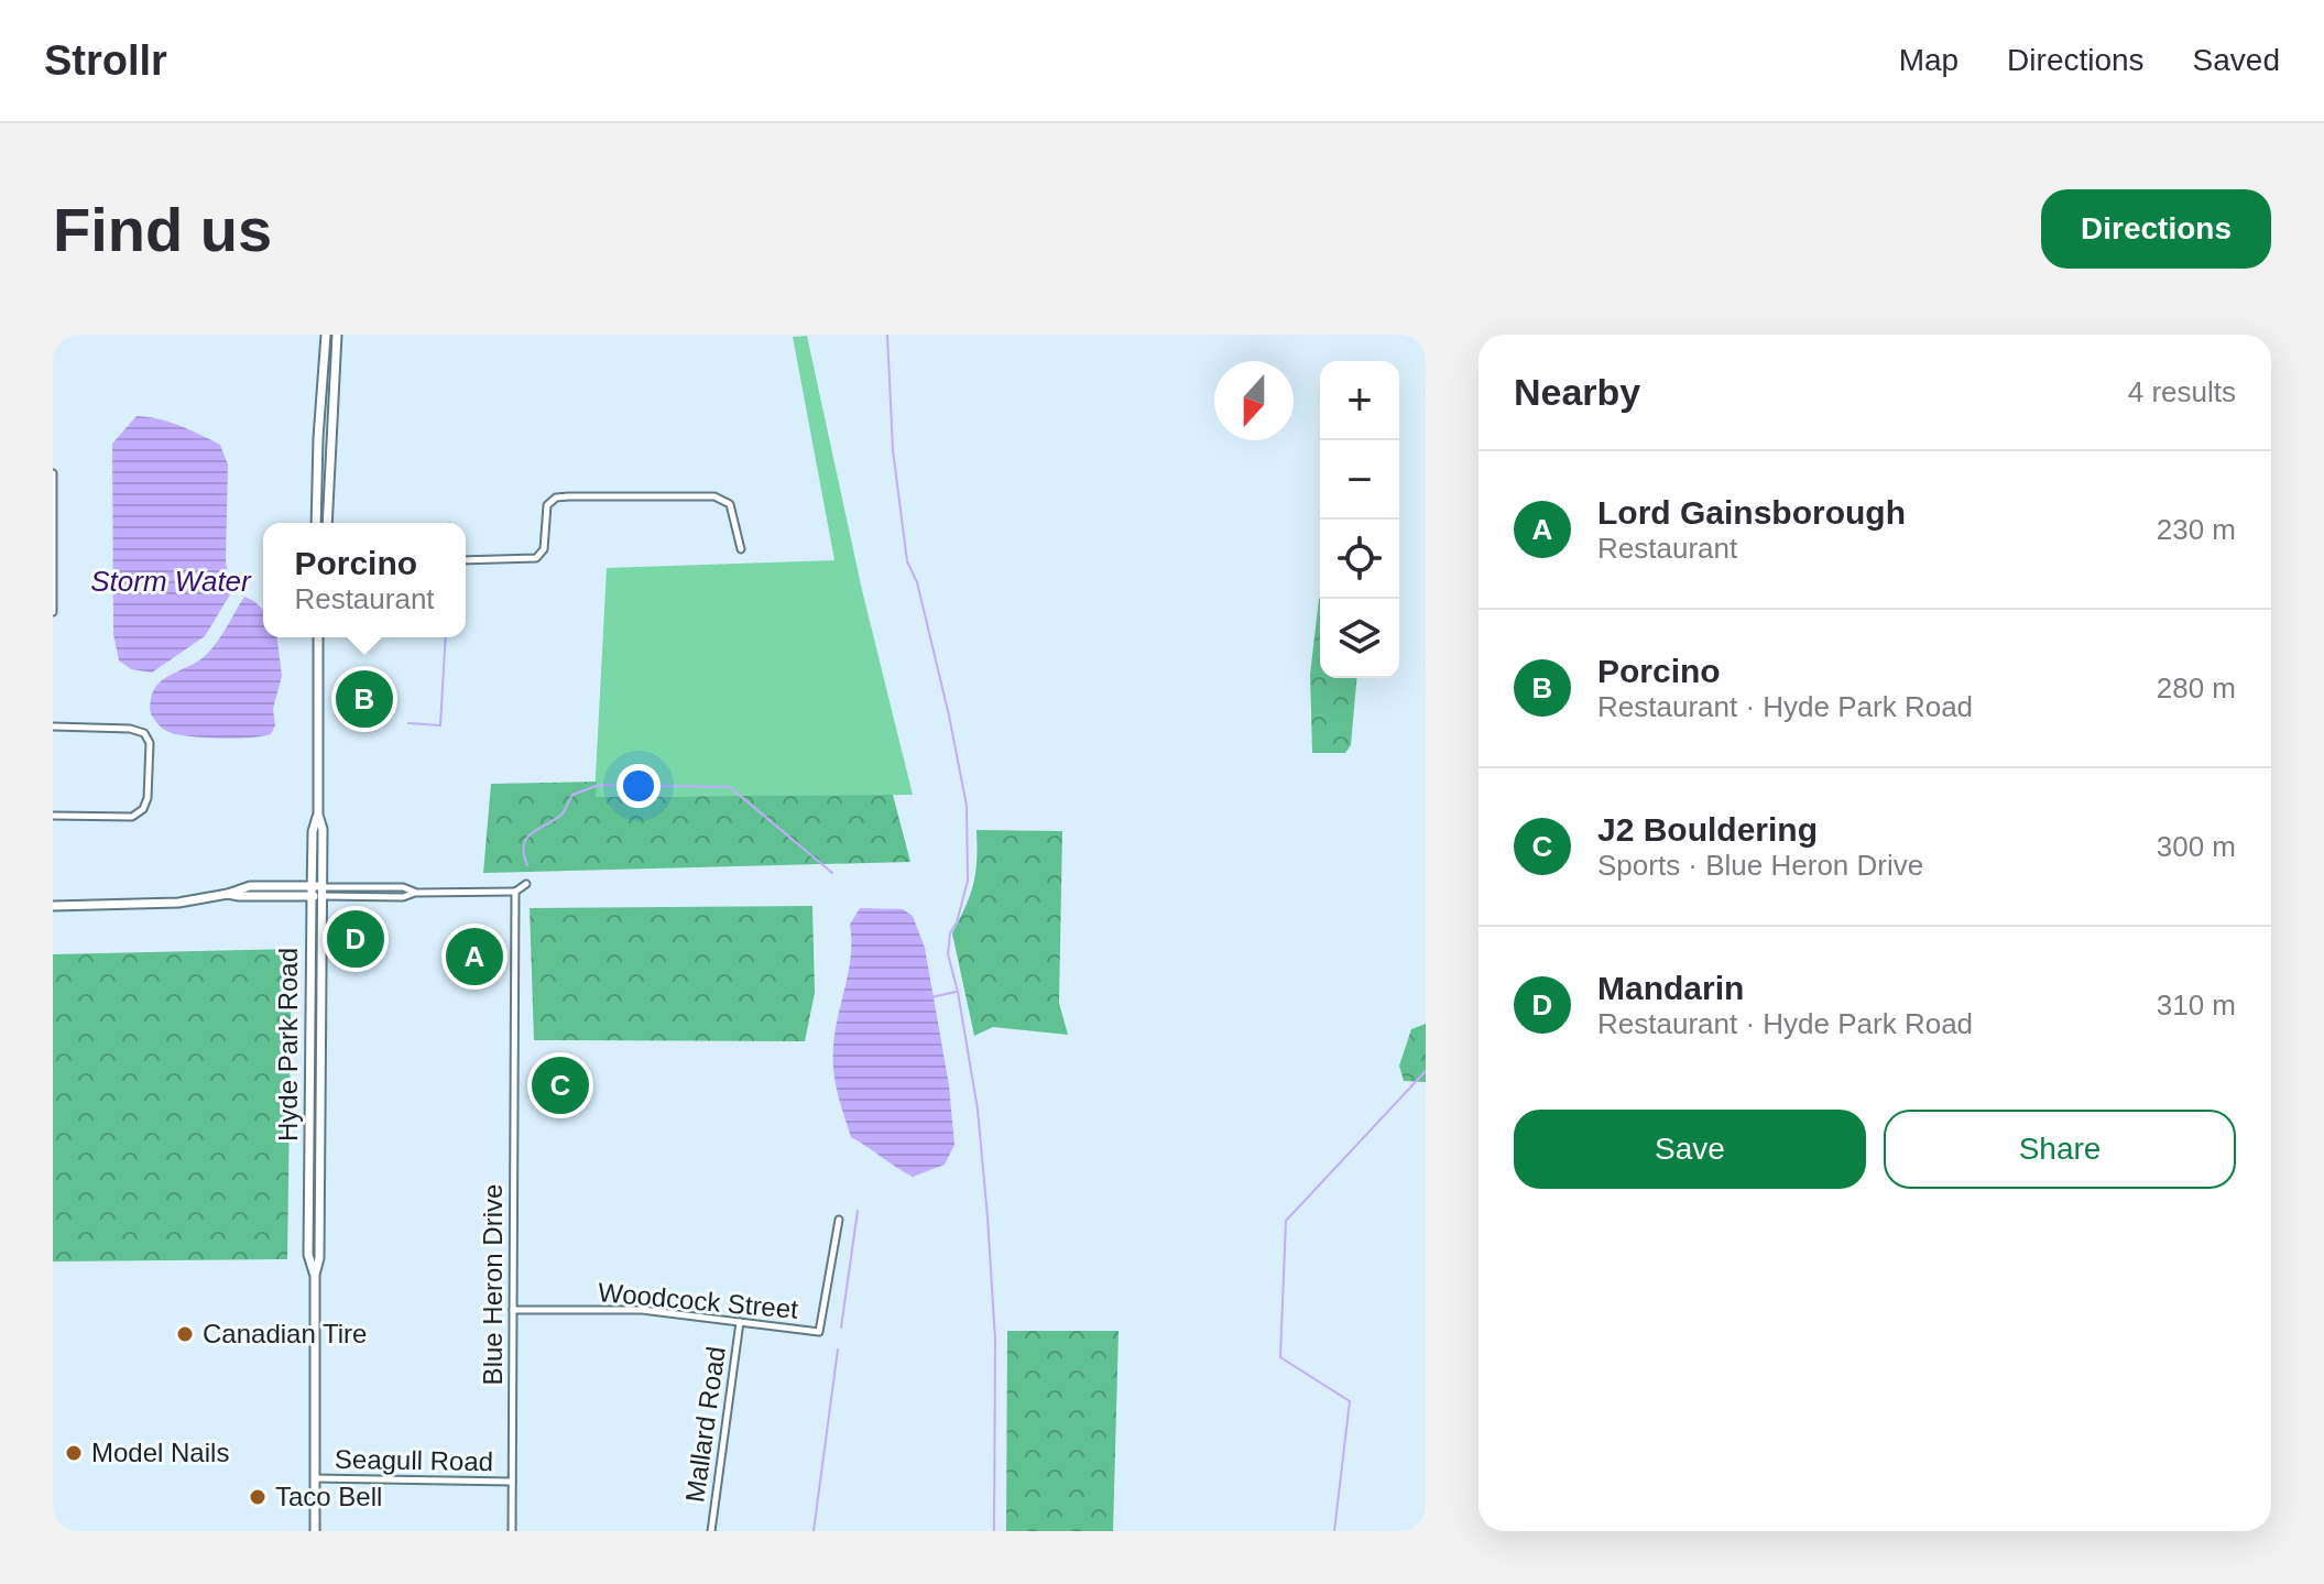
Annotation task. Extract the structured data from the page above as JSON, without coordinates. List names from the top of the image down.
{
  "streets": {
    "main road": ["Hyde Park Road"],
    "street": [
      "Blue Heron Drive",
      "Woodcock Street",
      "Mallard Road",
      "Seagull Road"
    ]
  },
  "crossings": [
    ["Hyde Park Road", "Seagull Road"],
    ["Blue Heron Drive", "Woodcock Street"],
    ["Blue Heron Drive", "Seagull Road"],
    ["Woodcock Street", "Mallard Road"]
  ],
  "water": ["Storm Water"],
  "places": ["Canadian Tire", "Model Nails", "Taco Bell"],
  "north": "bottom",
  "page": {
    "header": "Strollr",
    "nav": ["Map", "Directions", "Saved"],
    "buttons": [
      "Directions",
      ["Save", "Share"]
    ],
    "title": "Find us",
    "heading": ["Nearby", "4 results"],
    "map_buttons": ["+", "−"],
    "list": [
      {
        "mark": "A",
        "name": "Lord Gainsborough",
        "note": "Restaurant",
        "value": "230 m"
      },
      {
        "mark": "B",
        "name": "Porcino",
        "note": "Restaurant · Hyde Park Road",
        "value": "280 m"
      },
      {
        "mark": "C",
        "name": "J2 Bouldering",
        "note": "Sports · Blue Heron Drive",
        "value": "300 m"
      },
      {
        "mark": "D",
        "name": "Mandarin",
        "note": "Restaurant · Hyde Park Road",
        "value": "310 m"
      }
    ],
    "popup": ["Porcino", "Restaurant"],
    "pins": [
      "B",
      "D",
      "A",
      "C"
    ]
  }
}
